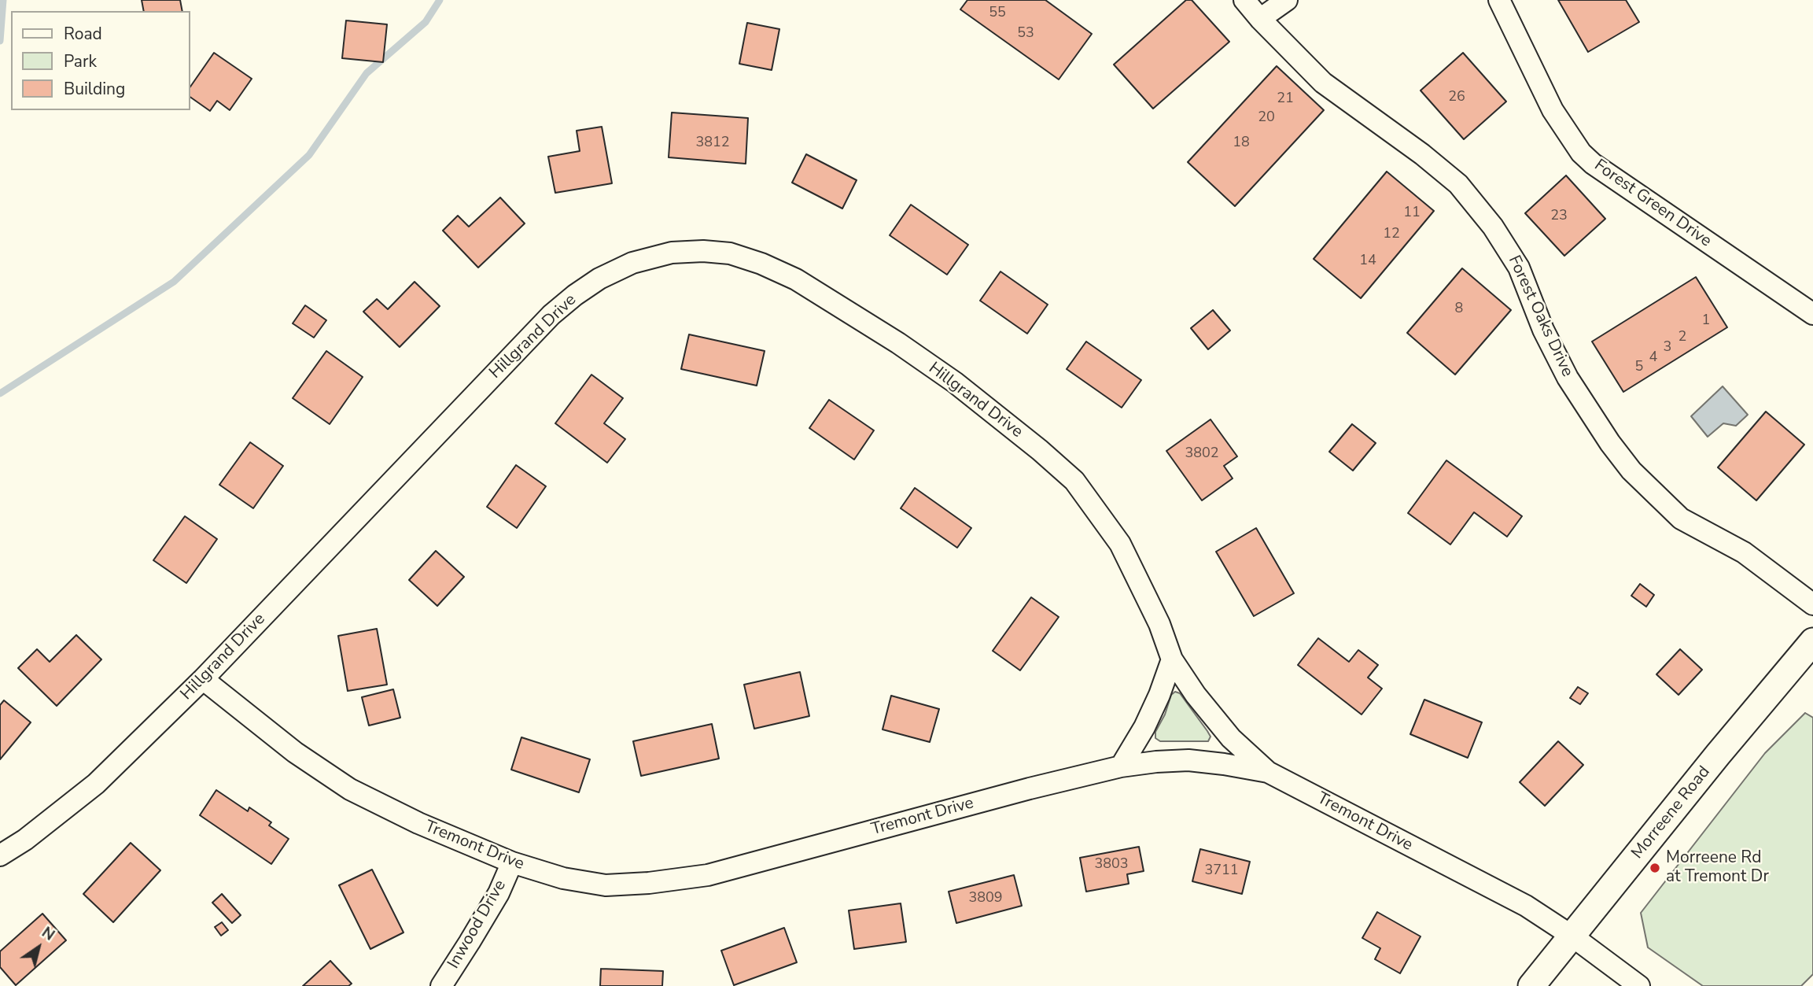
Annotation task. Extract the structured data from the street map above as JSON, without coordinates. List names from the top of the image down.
{
  "streets": {
    "street": [
      "Forest Green Drive",
      "Forest Oaks Drive",
      "Hillgrand Drive",
      "Morreene Road",
      "Tremont Drive",
      "Inwood Drive"
    ]
  },
  "crossings": [
    ["Hillgrand Drive", "Tremont Drive"],
    ["Morreene Road", "Tremont Drive"],
    ["Tremont Drive", "Inwood Drive"]
  ],
  "places": ["Morreene Rd at Tremont Dr"],
  "house_numbers": [
    "55",
    "53",
    "26",
    "21",
    "20",
    "3812",
    "18",
    "11",
    "23",
    "12",
    "14",
    "8",
    "1",
    "2",
    "3",
    "4",
    "5",
    "3802",
    "3803",
    "3711",
    "3809"
  ],
  "legend": ["Road", "Park", "Building"],
  "north": "top right"
}
